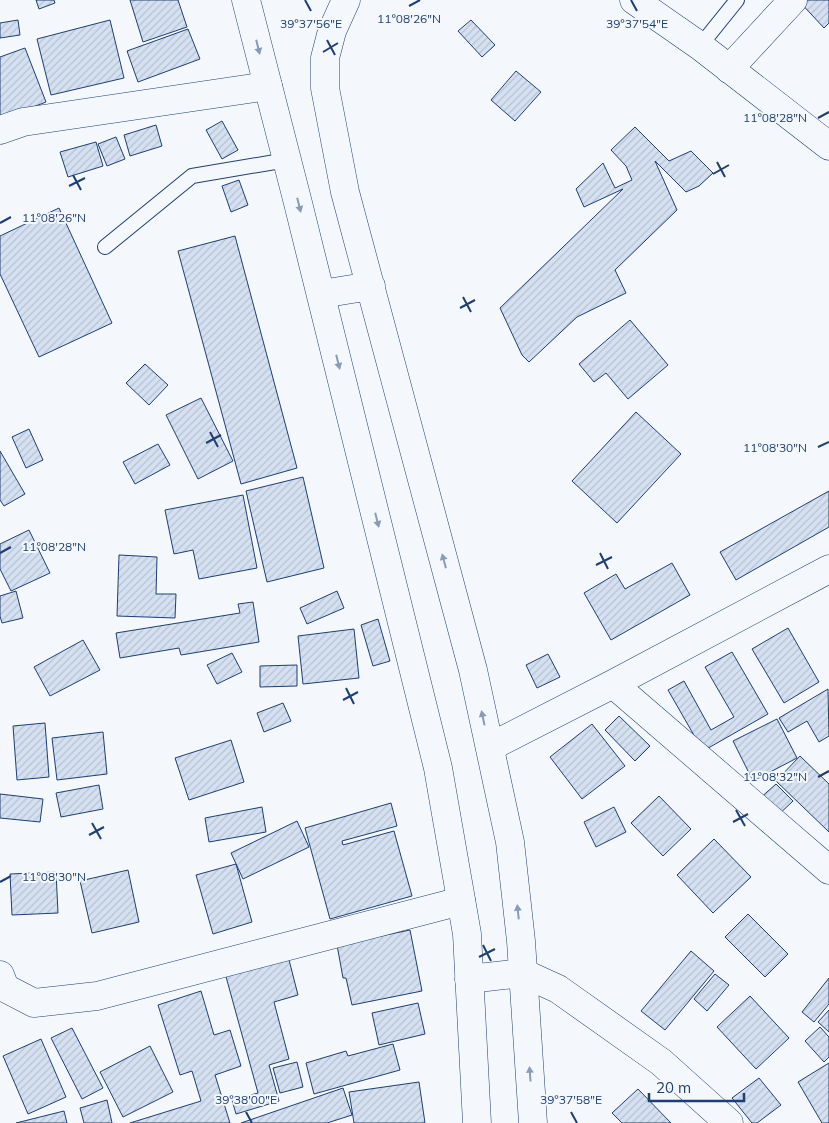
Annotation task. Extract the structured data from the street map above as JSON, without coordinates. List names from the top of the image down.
{
  "scale_bar": "20 m",
  "coordinates": [
    "11°08'26\"N",
    "39°37'56\"E",
    "39°37'54\"E",
    "11°08'28\"N",
    "11°08'30\"N",
    "11°08'32\"N",
    "39°38'00\"E",
    "39°37'58\"E"
  ]
}
